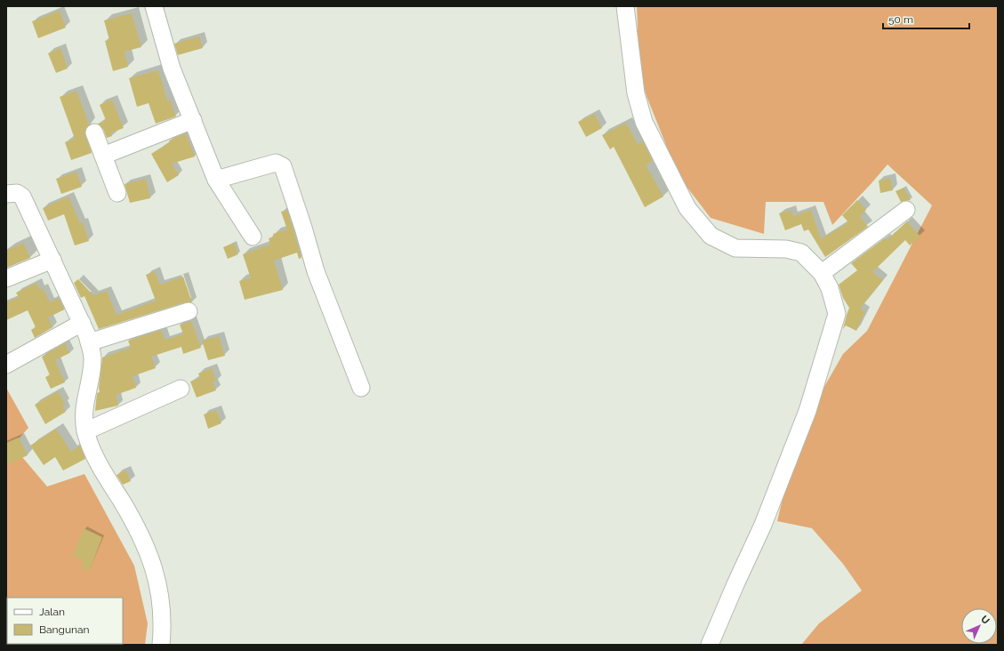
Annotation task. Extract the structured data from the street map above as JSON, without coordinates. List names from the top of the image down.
{
  "legend": ["Jalan", "Bangunan"],
  "scale_bar": "50 m",
  "north": "top right"
}
